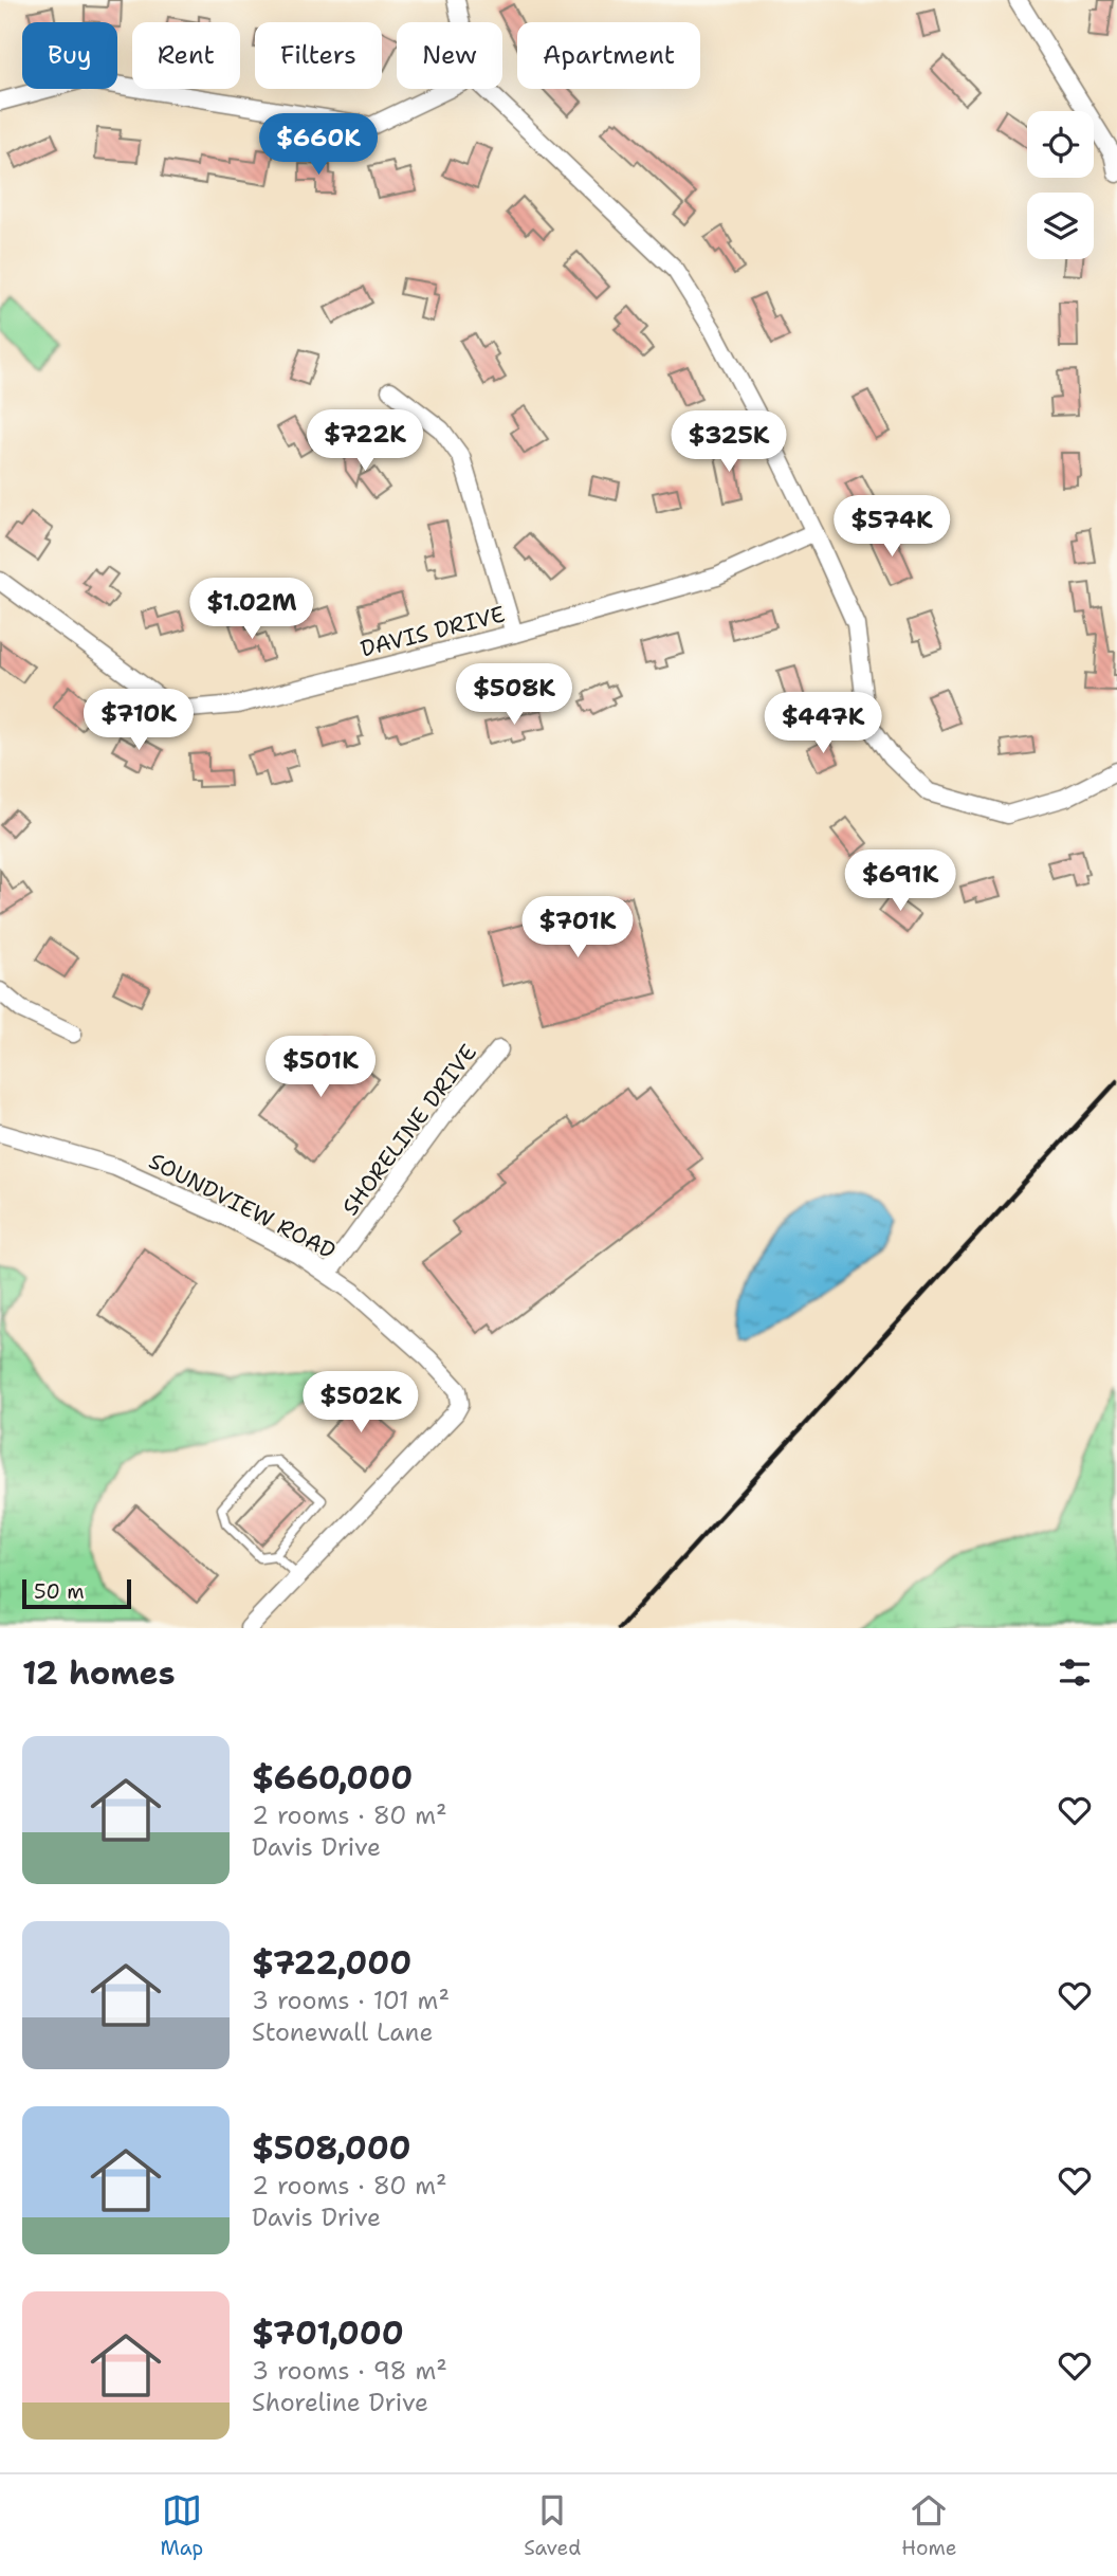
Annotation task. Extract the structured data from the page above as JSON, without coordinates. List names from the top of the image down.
{
  "streets": {
    "street": ["DAVIS DRIVE", "SHORELINE DRIVE", "SOUNDVIEW ROAD"]
  },
  "crossings": [
    ["SHORELINE DRIVE", "SOUNDVIEW ROAD"]
  ],
  "scale_bar": "50 m",
  "page": {
    "chip": [
      "Buy",
      "Rent",
      "Filters",
      "New",
      "Apartment"
    ],
    "price": [
      "$660K",
      "$722K",
      "$325K",
      "$574K",
      "$1.02M",
      "$508K",
      "$710K",
      "$447K",
      "$691K",
      "$701K",
      "$501K",
      "$502K"
    ],
    "scale": "50 m",
    "heading": "12 homes",
    "list": [
      {
        "name": "$660,000",
        "note": "2 rooms · 80 m² · Davis Drive"
      },
      {
        "name": "$722,000",
        "note": "3 rooms · 101 m² · Stonewall Lane"
      },
      {
        "name": "$508,000",
        "note": "2 rooms · 80 m² · Davis Drive"
      },
      {
        "name": "$701,000",
        "note": "3 rooms · 98 m² · Shoreline Drive"
      }
    ],
    "tabs": ["Map", "Saved", "Home"]
  }
}
